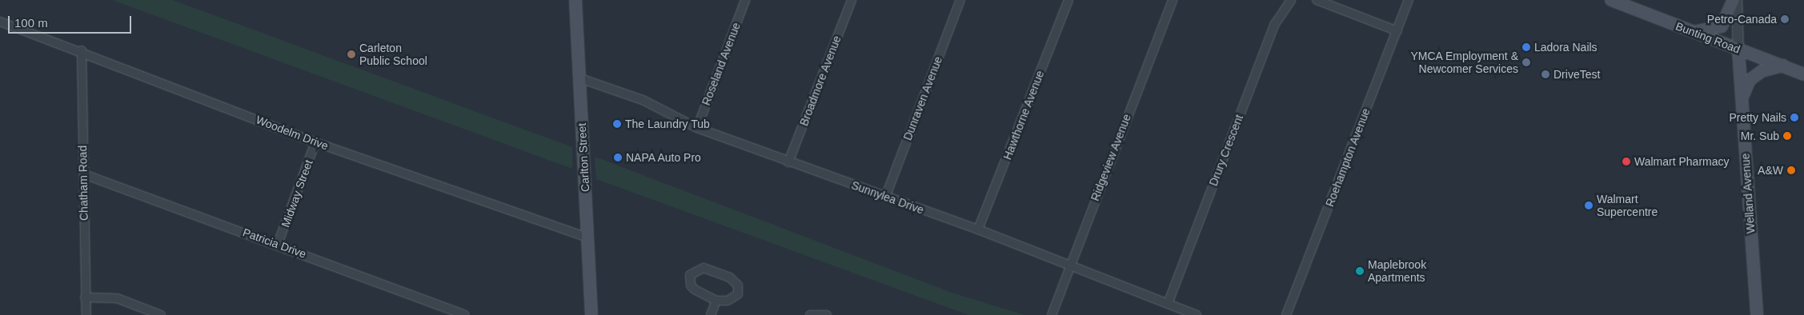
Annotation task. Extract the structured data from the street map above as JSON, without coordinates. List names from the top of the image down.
{
  "streets": {
    "main road": ["Bunting Road", "Carlton Street", "Welland Avenue"],
    "street": [
      "Roseland Avenue",
      "Broadmore Avenue",
      "Dunraven Avenue",
      "Hawthorne Avenue",
      "Woodelm Drive",
      "Drury Crescent",
      "Ridgeview Avenue",
      "Roehampton Avenue",
      "Chatham Road",
      "Midway Street",
      "Sunnylea Drive",
      "Patricia Drive"
    ]
  },
  "crossings": [
    ["Bunting Road", "Welland Avenue"],
    ["Roseland Avenue", "Sunnylea Drive"],
    ["Broadmore Avenue", "Sunnylea Drive"],
    ["Dunraven Avenue", "Sunnylea Drive"],
    ["Hawthorne Avenue", "Sunnylea Drive"],
    ["Woodelm Drive", "Carlton Street"],
    ["Woodelm Drive", "Chatham Road"],
    ["Woodelm Drive", "Midway Street"],
    ["Drury Crescent", "Sunnylea Drive"],
    ["Carlton Street", "Sunnylea Drive"],
    ["Ridgeview Avenue", "Sunnylea Drive"],
    ["Chatham Road", "Patricia Drive"],
    ["Midway Street", "Patricia Drive"]
  ],
  "places": [
    "Petro-Canada",
    "Ladora Nails",
    "Carleton Public School",
    "YMCA Employment & Newcomer Services",
    "DriveTest",
    "Pretty Nails",
    "The Laundry Tub",
    "Mr. Sub",
    "NAPA Auto Pro",
    "Walmart Pharmacy",
    "A&W",
    "Walmart Supercentre",
    "Maplebrook Apartments"
  ],
  "scale_bar": "100 m"
}
